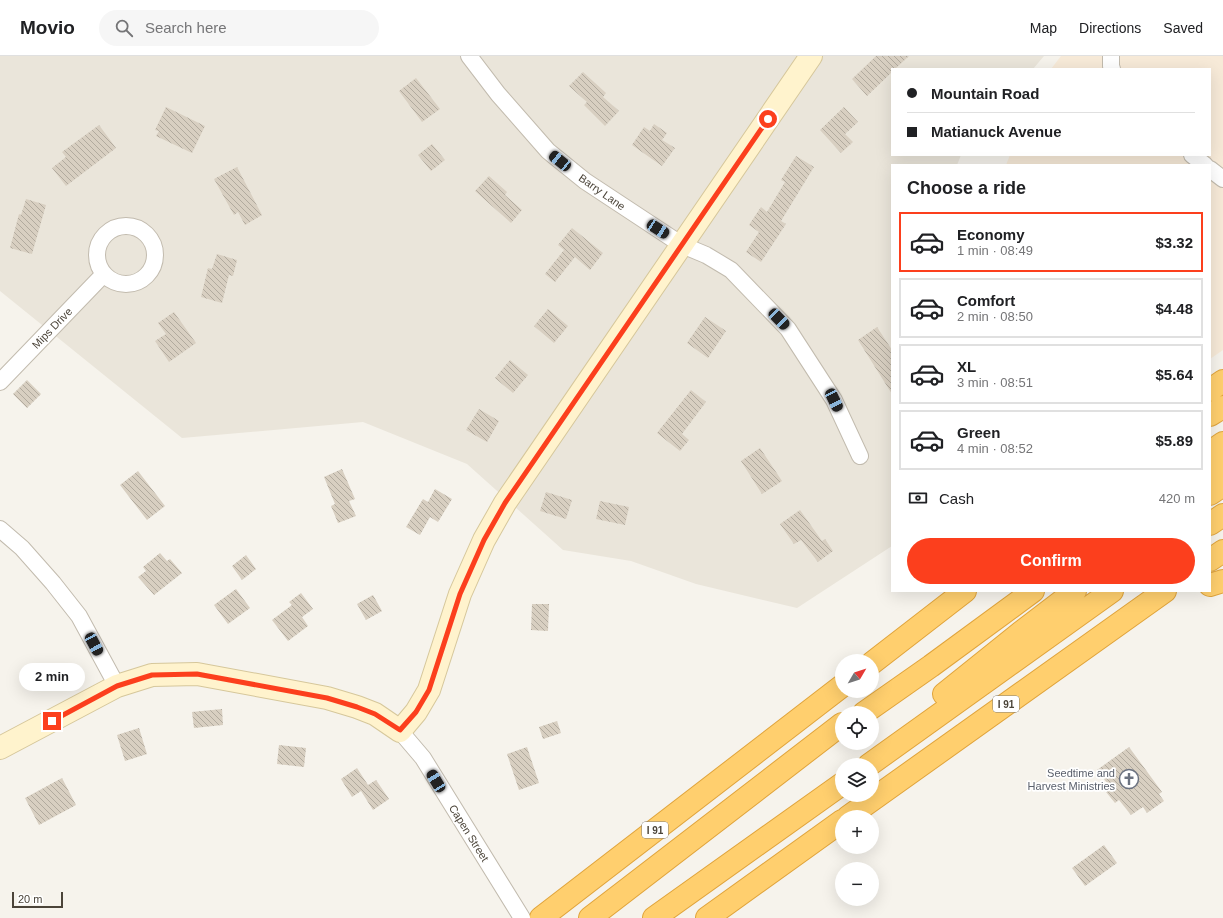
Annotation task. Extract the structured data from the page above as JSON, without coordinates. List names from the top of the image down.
{
  "streets": {
    "highway": ["I 91"],
    "street": ["Barry Lane", "Mips Drive", "Capen Street"]
  },
  "places": {
    "church": ["Seedtime and Harvest Ministries"]
  },
  "scale_bar": "20 m",
  "north": "top right",
  "page": {
    "header": "Movio",
    "search": "Search here",
    "nav": ["Map", "Directions", "Saved"],
    "banner": ["Mountain Road", "Matianuck Avenue"],
    "heading": "Choose a ride",
    "list": [
      {
        "name": "Economy",
        "note": "1 min · 08:49",
        "value": "$3.32"
      },
      {
        "name": "Comfort",
        "note": "2 min · 08:50",
        "value": "$4.48"
      },
      {
        "name": "XL",
        "note": "3 min · 08:51",
        "value": "$5.64"
      },
      {
        "name": "Green",
        "note": "4 min · 08:52",
        "value": "$5.89"
      }
    ],
    "pay": ["Cash", "420 m"],
    "buttons": "Confirm",
    "map_buttons": ["+", "−"],
    "bubble": "2 min",
    "scale": "20 m"
  }
}
